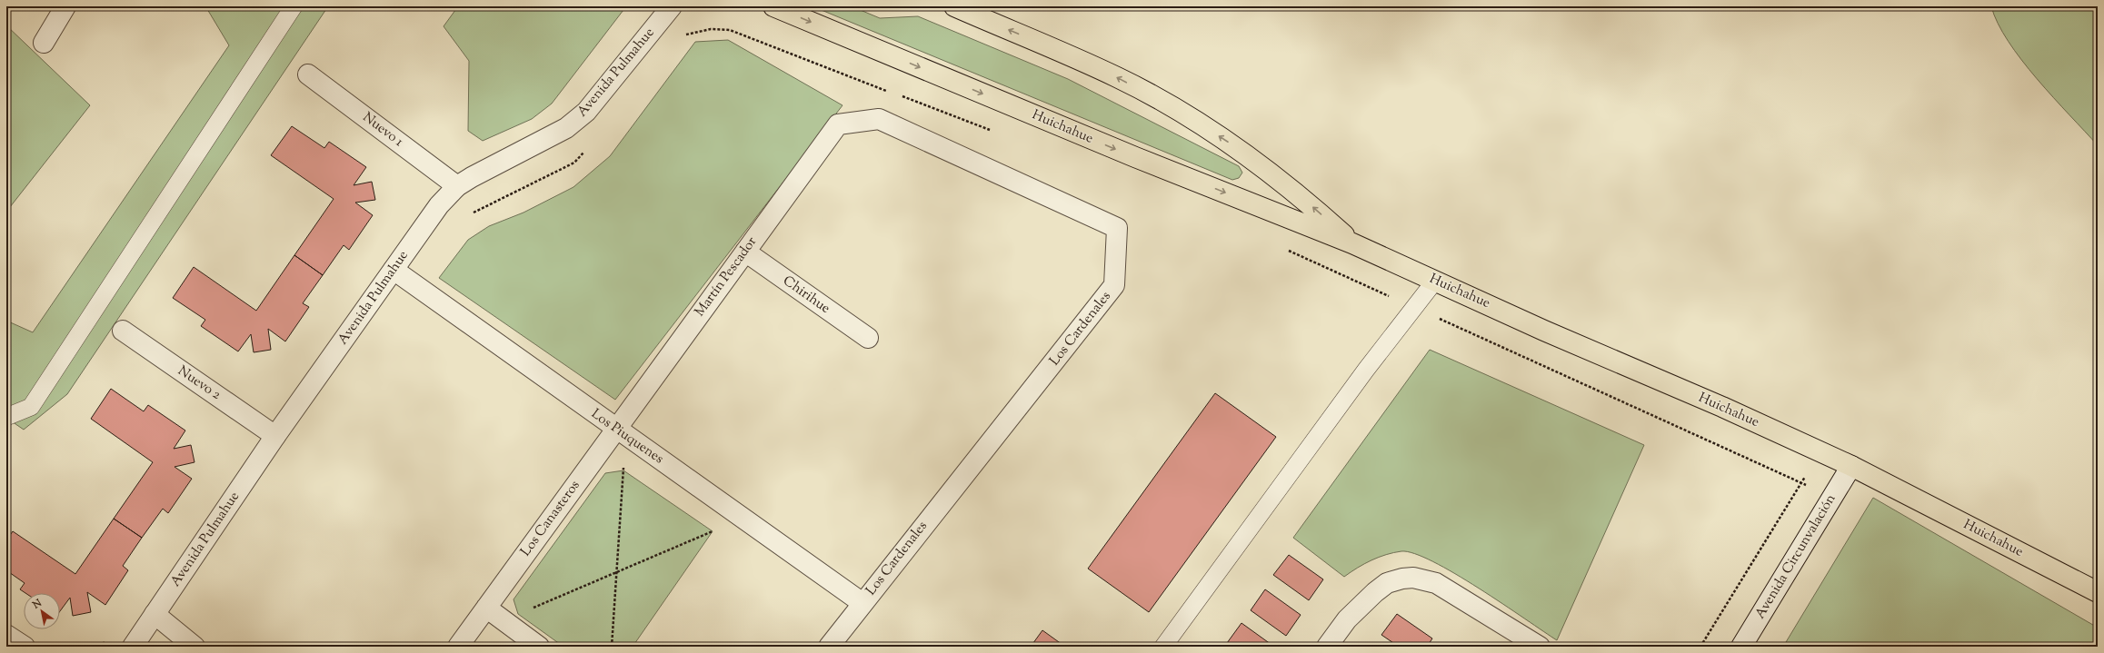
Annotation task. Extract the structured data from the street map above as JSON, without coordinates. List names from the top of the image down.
{
  "streets": {
    "main road": ["Huichahue"],
    "street": [
      "Avenida Pulmahue",
      "Nuevo 1",
      "Martín Pescador",
      "Chirihue",
      "Los Cardenales",
      "Nuevo 2",
      "Los Piuquenes",
      "Los Canasteros",
      "Avenida Circunvalación"
    ]
  },
  "crossings": [
    ["Avenida Pulmahue", "Nuevo 1"],
    ["Avenida Pulmahue", "Nuevo 2"],
    ["Avenida Pulmahue", "Los Piuquenes"],
    ["Huichahue", "Avenida Circunvalación"],
    ["Martín Pescador", "Chirihue"],
    ["Martín Pescador", "Los Cardenales"],
    ["Martín Pescador", "Los Piuquenes"],
    ["Martín Pescador", "Los Canasteros"],
    ["Los Cardenales", "Los Piuquenes"],
    ["Los Piuquenes", "Los Canasteros"]
  ],
  "north": "top left"
}
